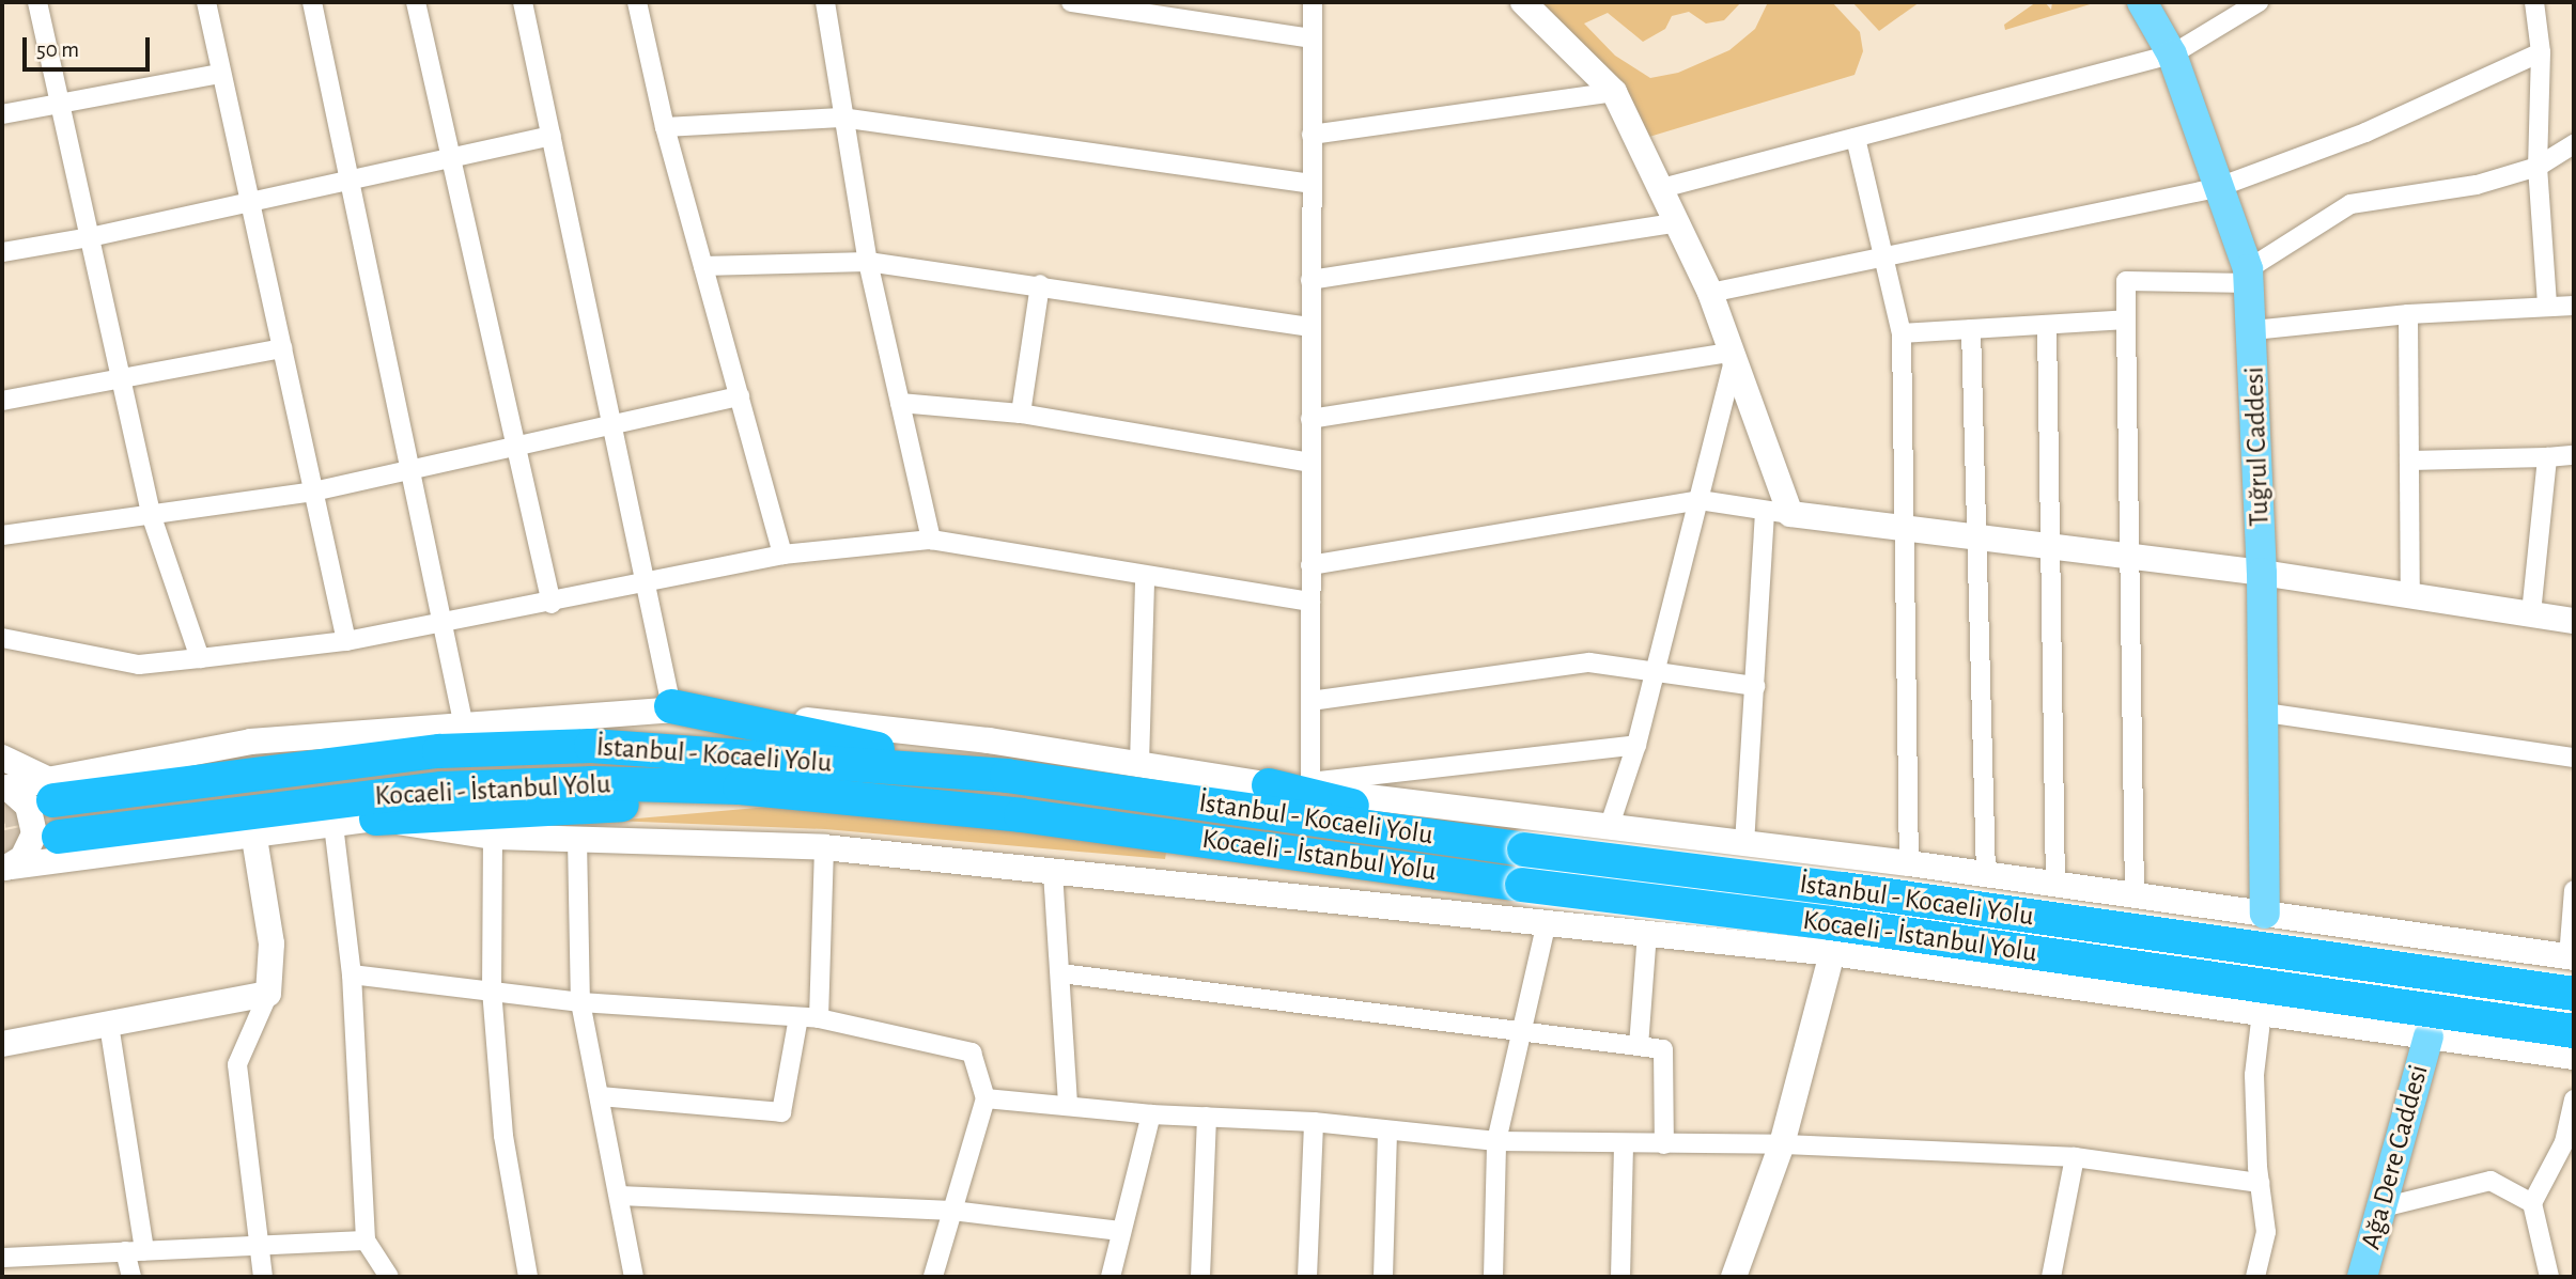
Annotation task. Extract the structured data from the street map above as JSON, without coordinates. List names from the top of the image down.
{
  "streets": {
    "highway": ["İstanbul - Kocaeli Yolu", "Kocaeli - İstanbul Yolu"],
    "main road": ["Tuğrul Caddesi", "Ağa Dere Caddesi"]
  },
  "scale_bar": "50 m"
}
